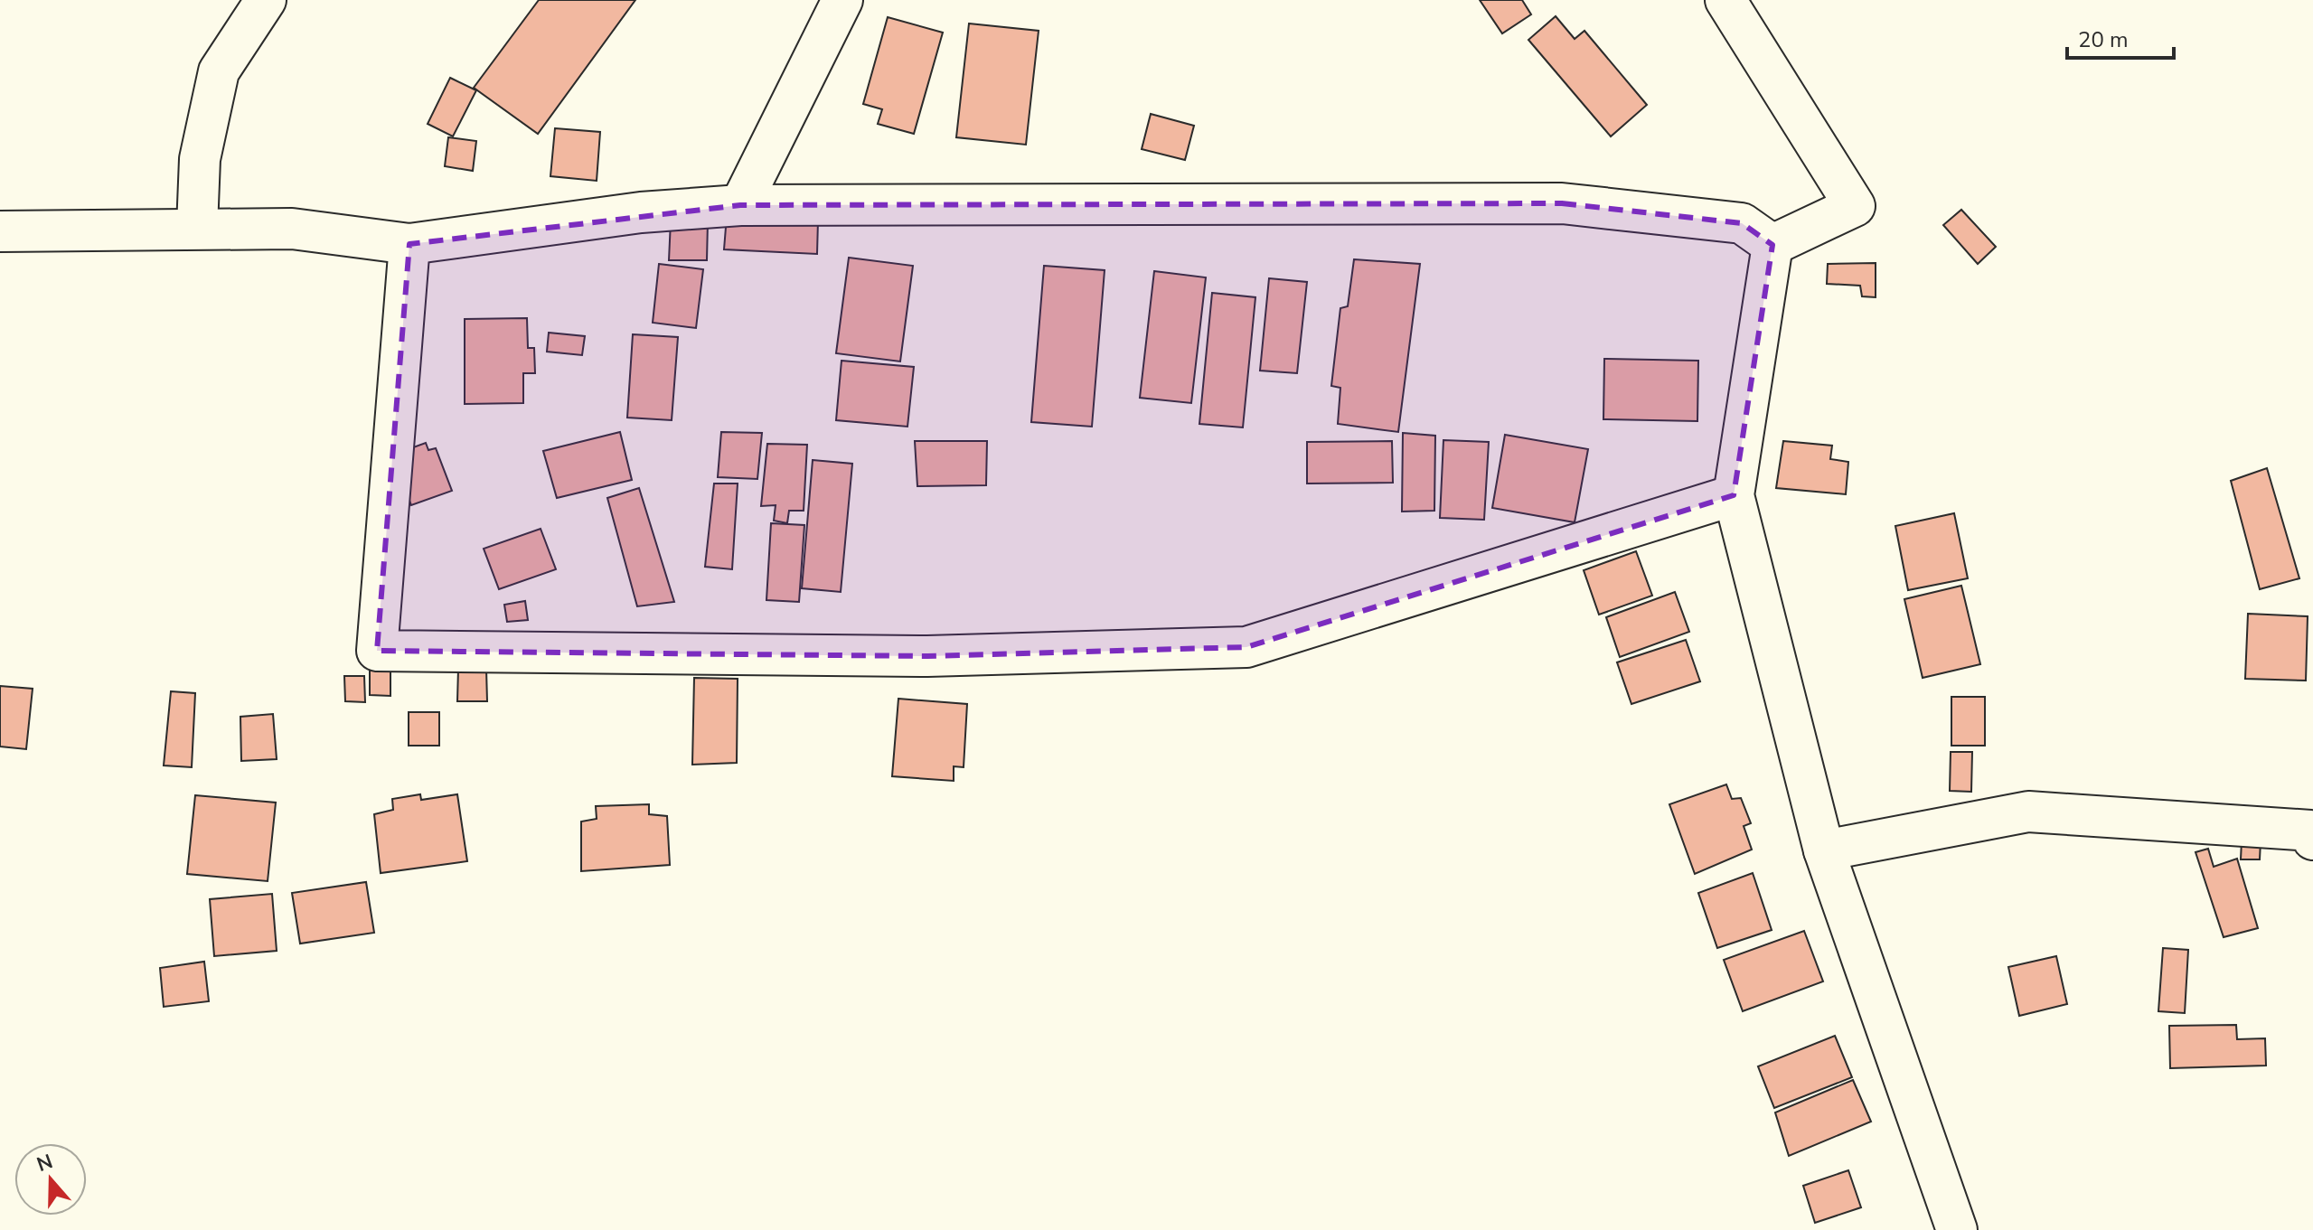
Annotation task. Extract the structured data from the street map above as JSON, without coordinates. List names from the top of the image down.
{
  "scale_bar": "20 m",
  "north": "top"
}
